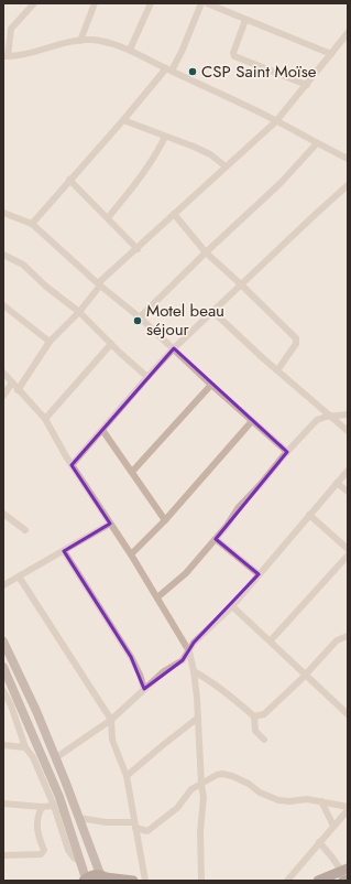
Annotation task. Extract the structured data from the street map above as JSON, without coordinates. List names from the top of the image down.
{
  "places": ["CSP Saint Moïse", "Motel beau séjour"]
}
